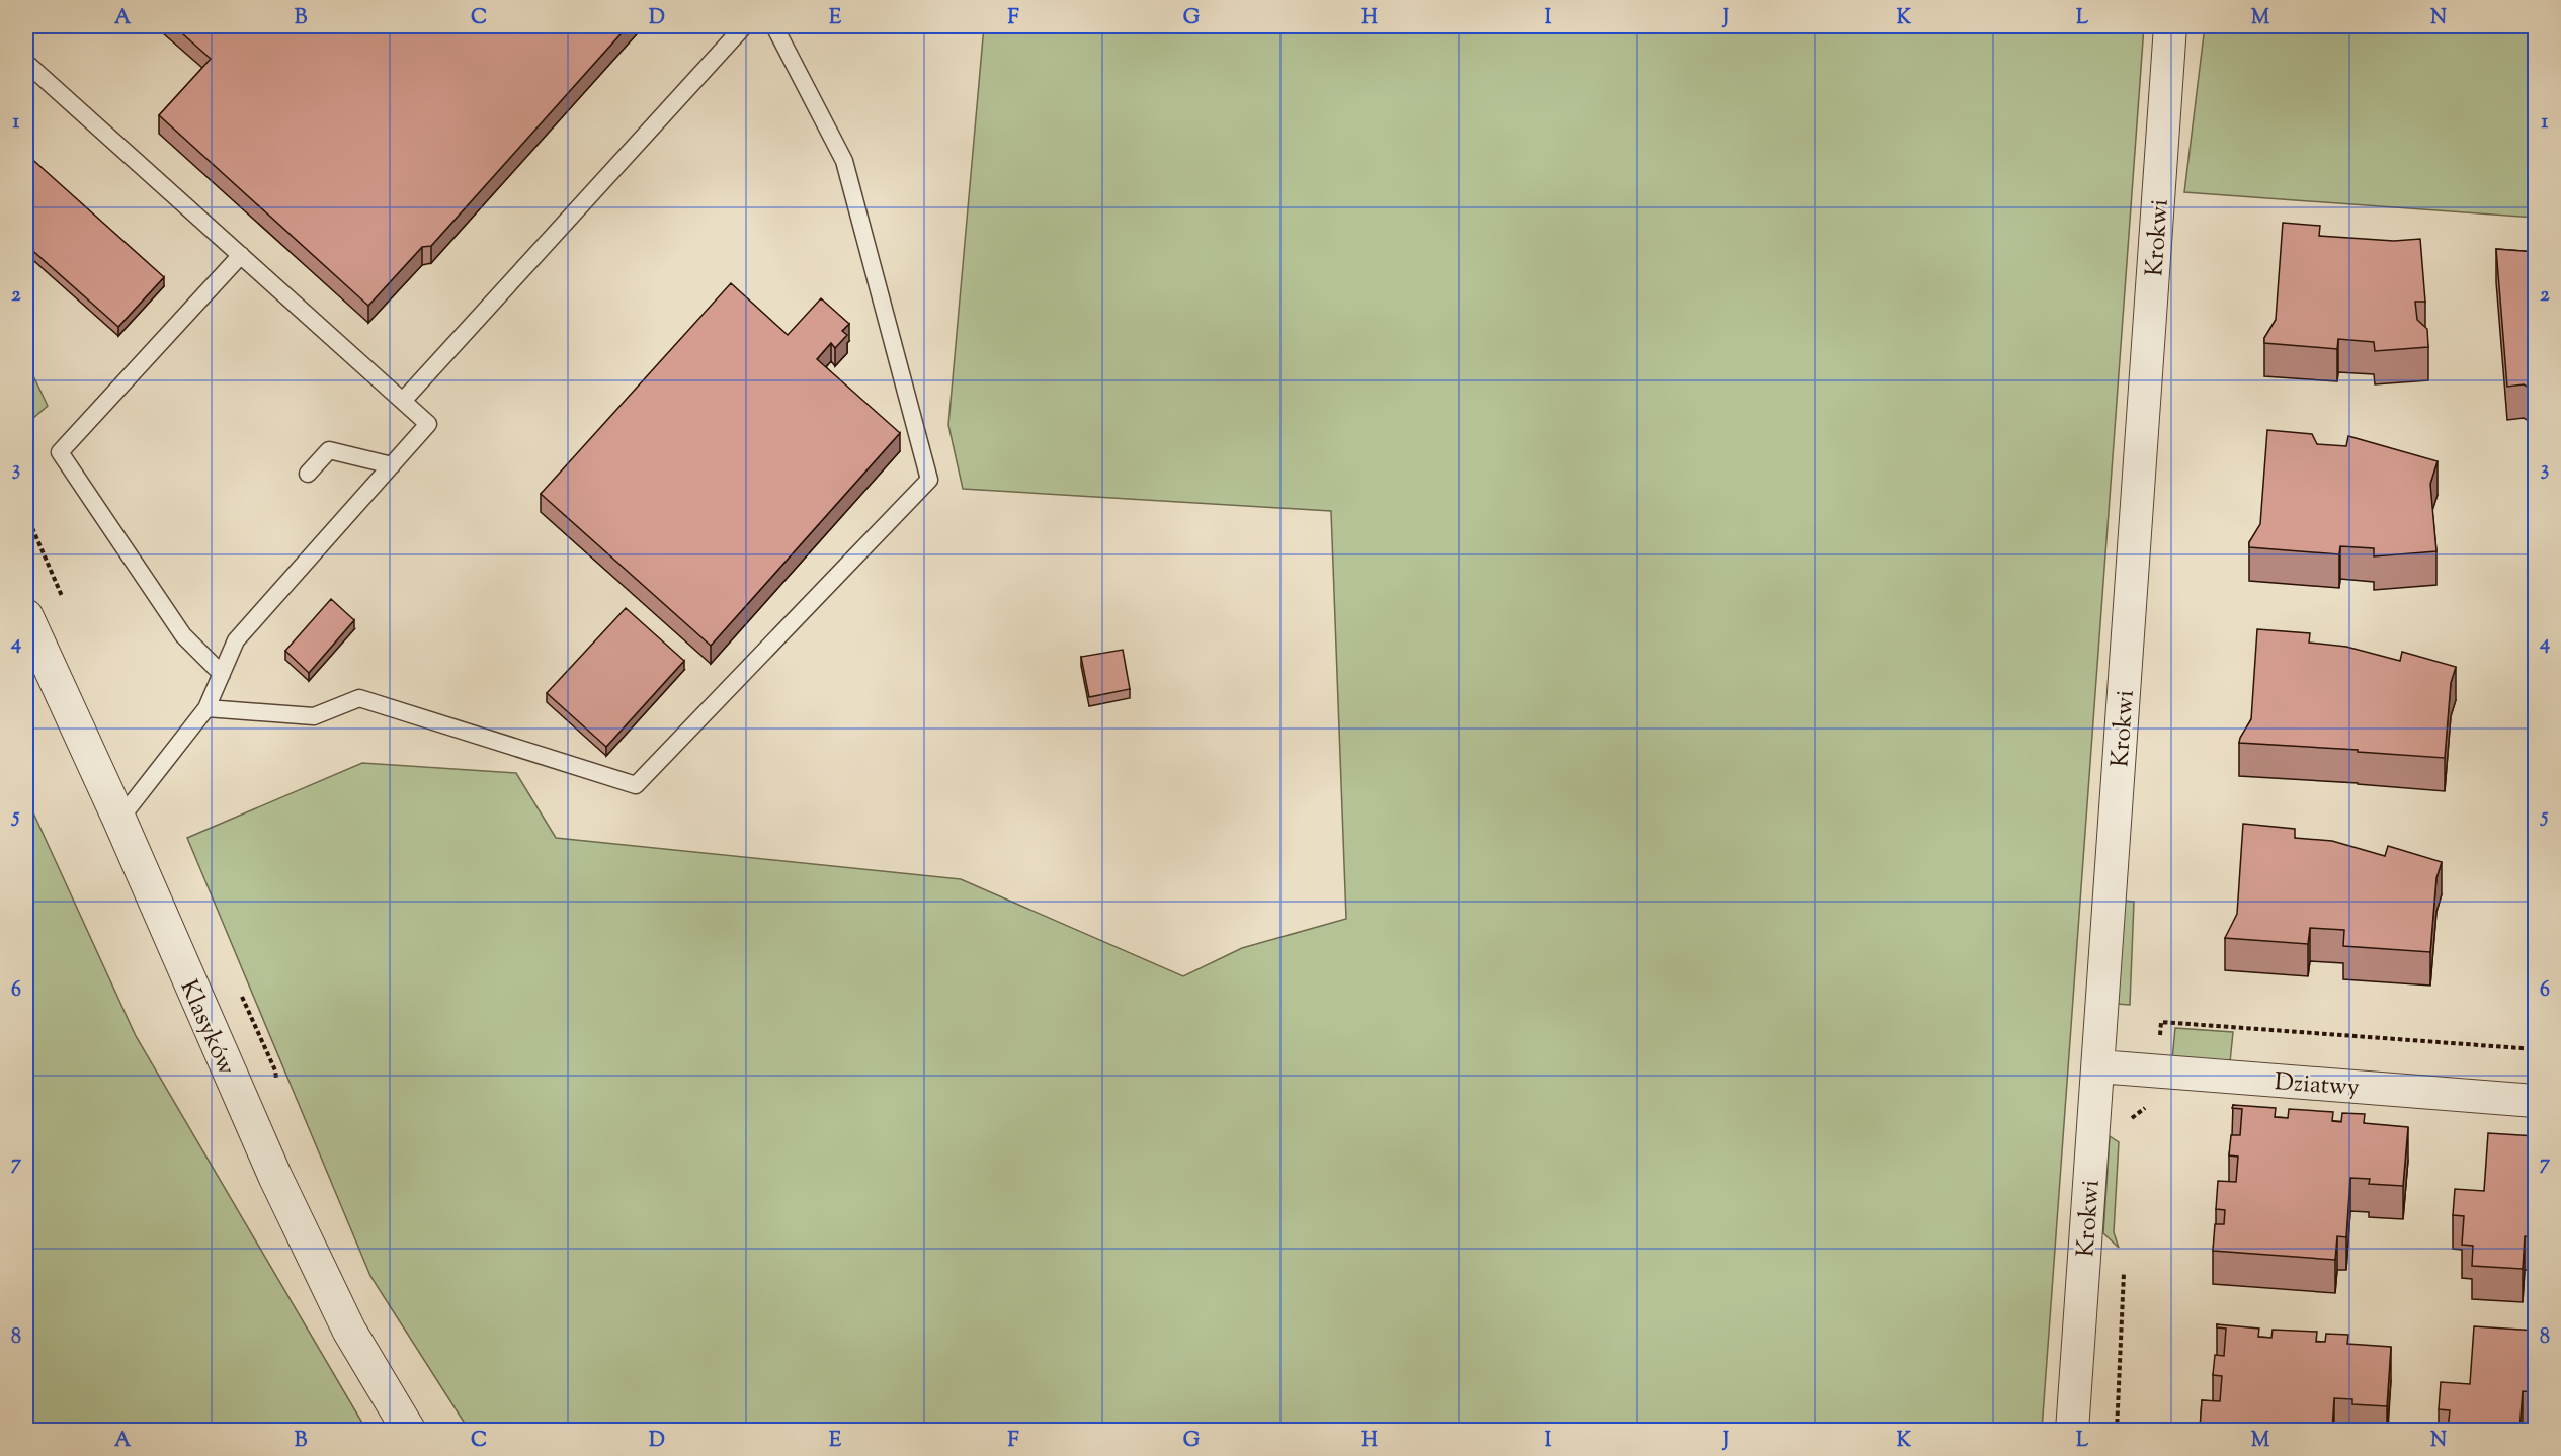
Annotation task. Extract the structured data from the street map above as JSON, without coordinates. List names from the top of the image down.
{
  "streets": {
    "street": ["Krokwi", "Klasyków", "Dziatwy"]
  },
  "crossings": [
    ["Krokwi", "Dziatwy"]
  ],
  "grid": {
    "columns": [
      "A",
      "B",
      "C",
      "D",
      "E",
      "F",
      "G",
      "H",
      "I",
      "J",
      "K",
      "L",
      "M",
      "N"
    ],
    "rows": [
      "1",
      "2",
      "3",
      "4",
      "5",
      "6",
      "7",
      "8"
    ]
  }
}
